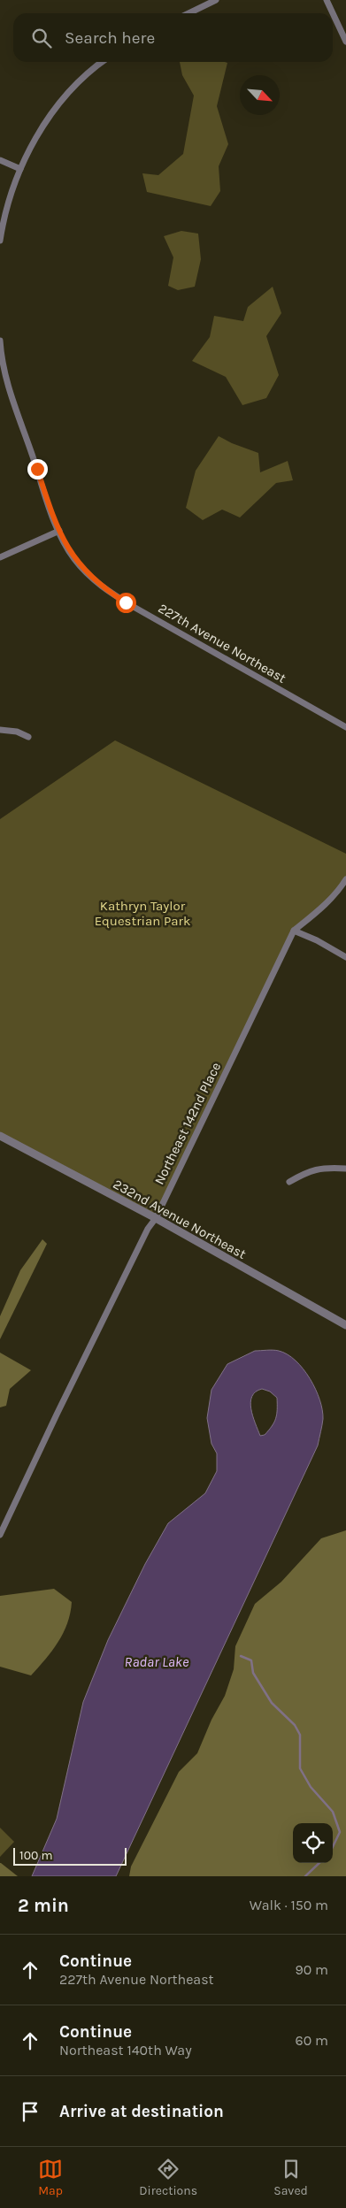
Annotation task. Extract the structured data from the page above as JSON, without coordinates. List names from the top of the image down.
{
  "streets": {
    "street": ["227th Avenue Northeast", "Northeast 142nd Place", "232nd Avenue Northeast"]
  },
  "crossings": [
    ["Northeast 142nd Place", "232nd Avenue Northeast"]
  ],
  "water": ["Radar Lake"],
  "parks": ["Kathryn Taylor Equestrian Park"],
  "scale_bar": "100 m",
  "north": "bottom right",
  "page": {
    "search": "Search here",
    "scale": "100 m",
    "heading": ["2 min", "Walk · 150 m"],
    "list": [
      ["Continue", "227th Avenue Northeast", "90 m"],
      ["Continue", "Northeast 140th Way", "60 m"],
      "Arrive at destination"
    ],
    "nav": ["Map", "Directions", "Saved"]
  }
}
